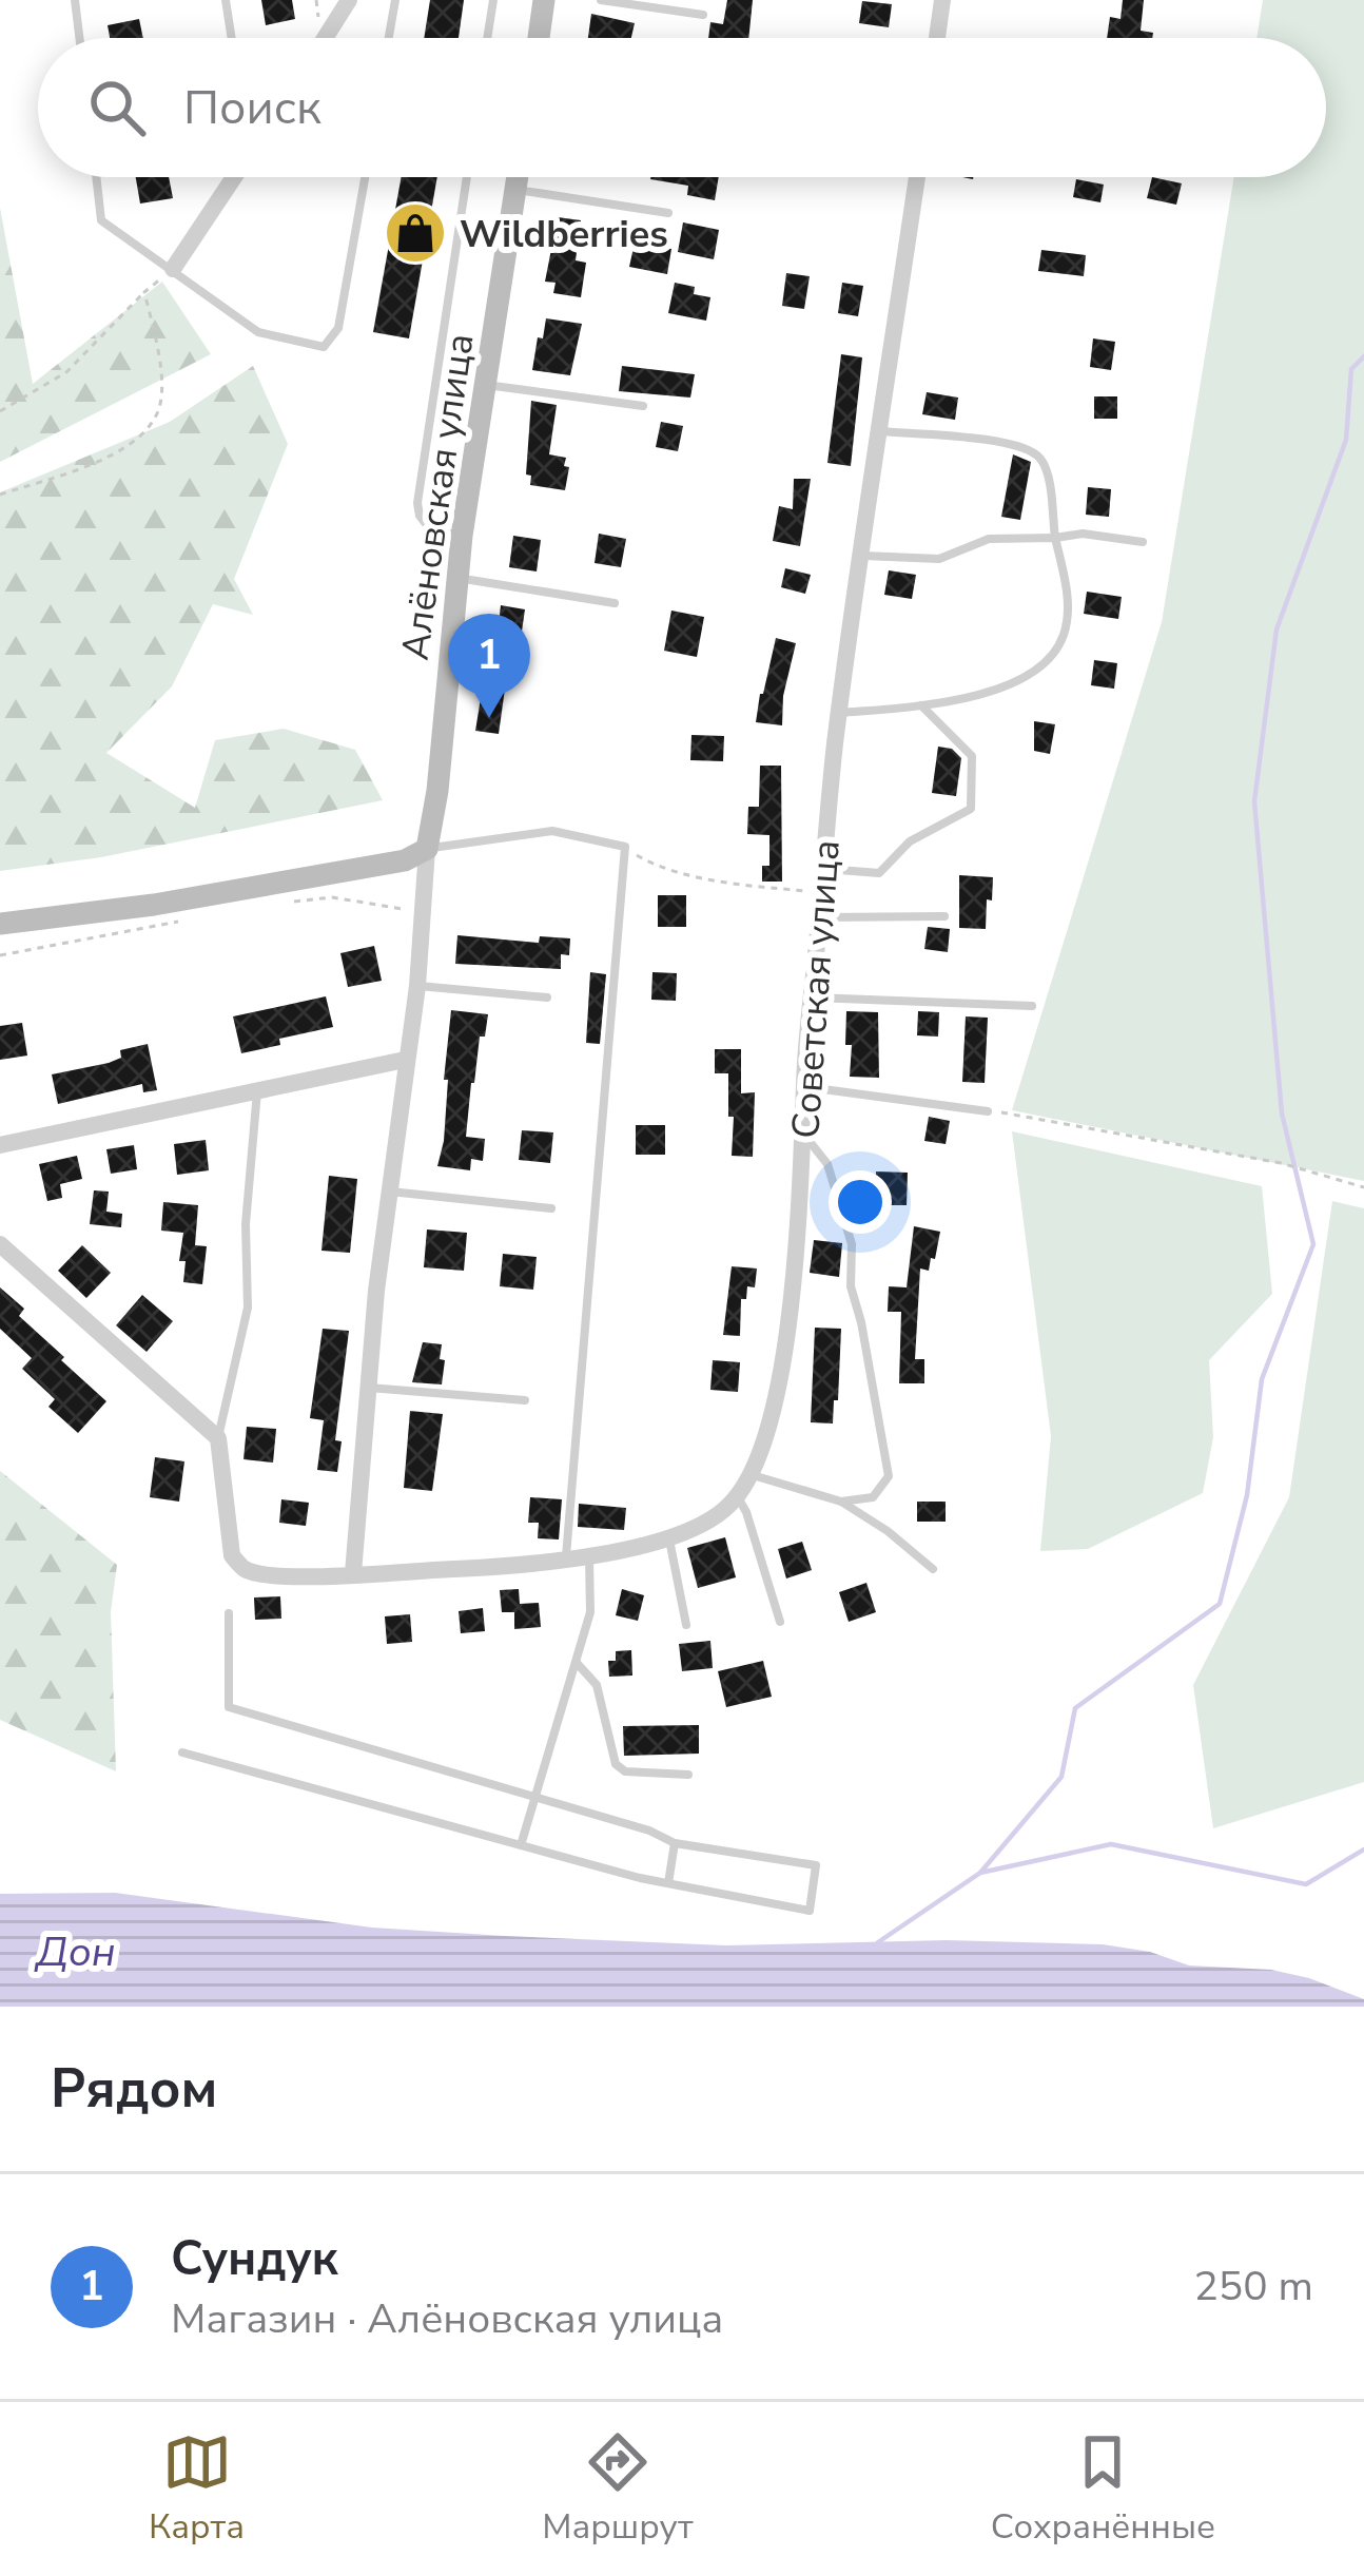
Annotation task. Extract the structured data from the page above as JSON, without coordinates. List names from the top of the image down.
{
  "streets": {
    "street": ["Алёновская улица", "Советская улица"]
  },
  "water": ["Дон"],
  "places": {
    "shop": ["Wildberries"]
  },
  "page": {
    "search": "Поиск",
    "pins": "1",
    "heading": "Рядом",
    "list": [
      {
        "mark": "1",
        "name": "Сундук",
        "note": "Магазин · Алёновская улица",
        "value": "250 m"
      }
    ],
    "nav": ["Карта", "Маршрут", "Сохранённые"]
  }
}
